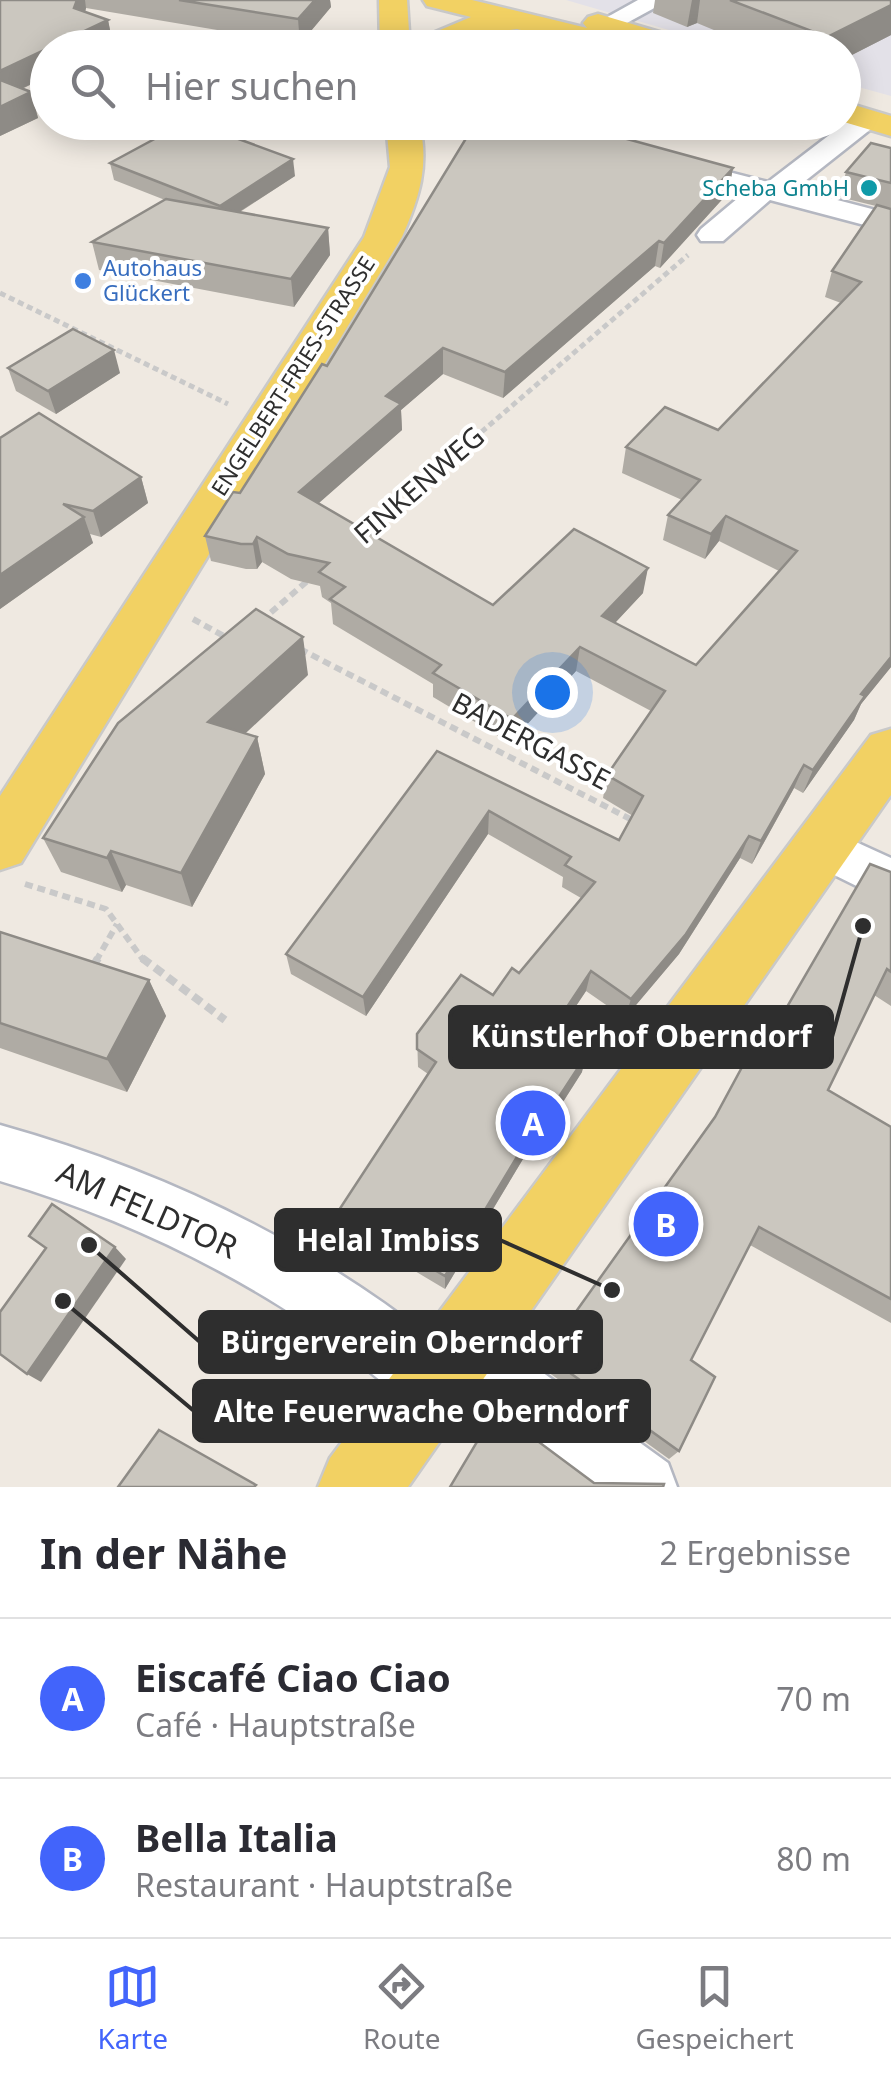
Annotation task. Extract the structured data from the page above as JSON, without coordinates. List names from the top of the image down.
{
  "streets": {
    "main road": ["ENGELBERT-FRIES-STRASSE"],
    "street": ["AM FELDTOR"],
    "path": ["FINKENWEG", "BADERGASSE"]
  },
  "places": [
    "Scheba GmbH",
    "Autohaus Glückert",
    "Künstlerhof Oberndorf",
    "Bürgerverein Oberndorf",
    "Helal Imbiss",
    "Alte Feuerwache Oberndorf"
  ],
  "page": {
    "search": "Hier suchen",
    "pins": ["A", "B"],
    "heading": ["In der Nähe", "2 Ergebnisse"],
    "list": [
      {
        "mark": "A",
        "name": "Eiscafé Ciao Ciao",
        "note": "Café · Hauptstraße",
        "value": "70 m"
      },
      {
        "mark": "B",
        "name": "Bella Italia",
        "note": "Restaurant · Hauptstraße",
        "value": "80 m"
      }
    ],
    "nav": ["Karte", "Route", "Gespeichert"]
  }
}
